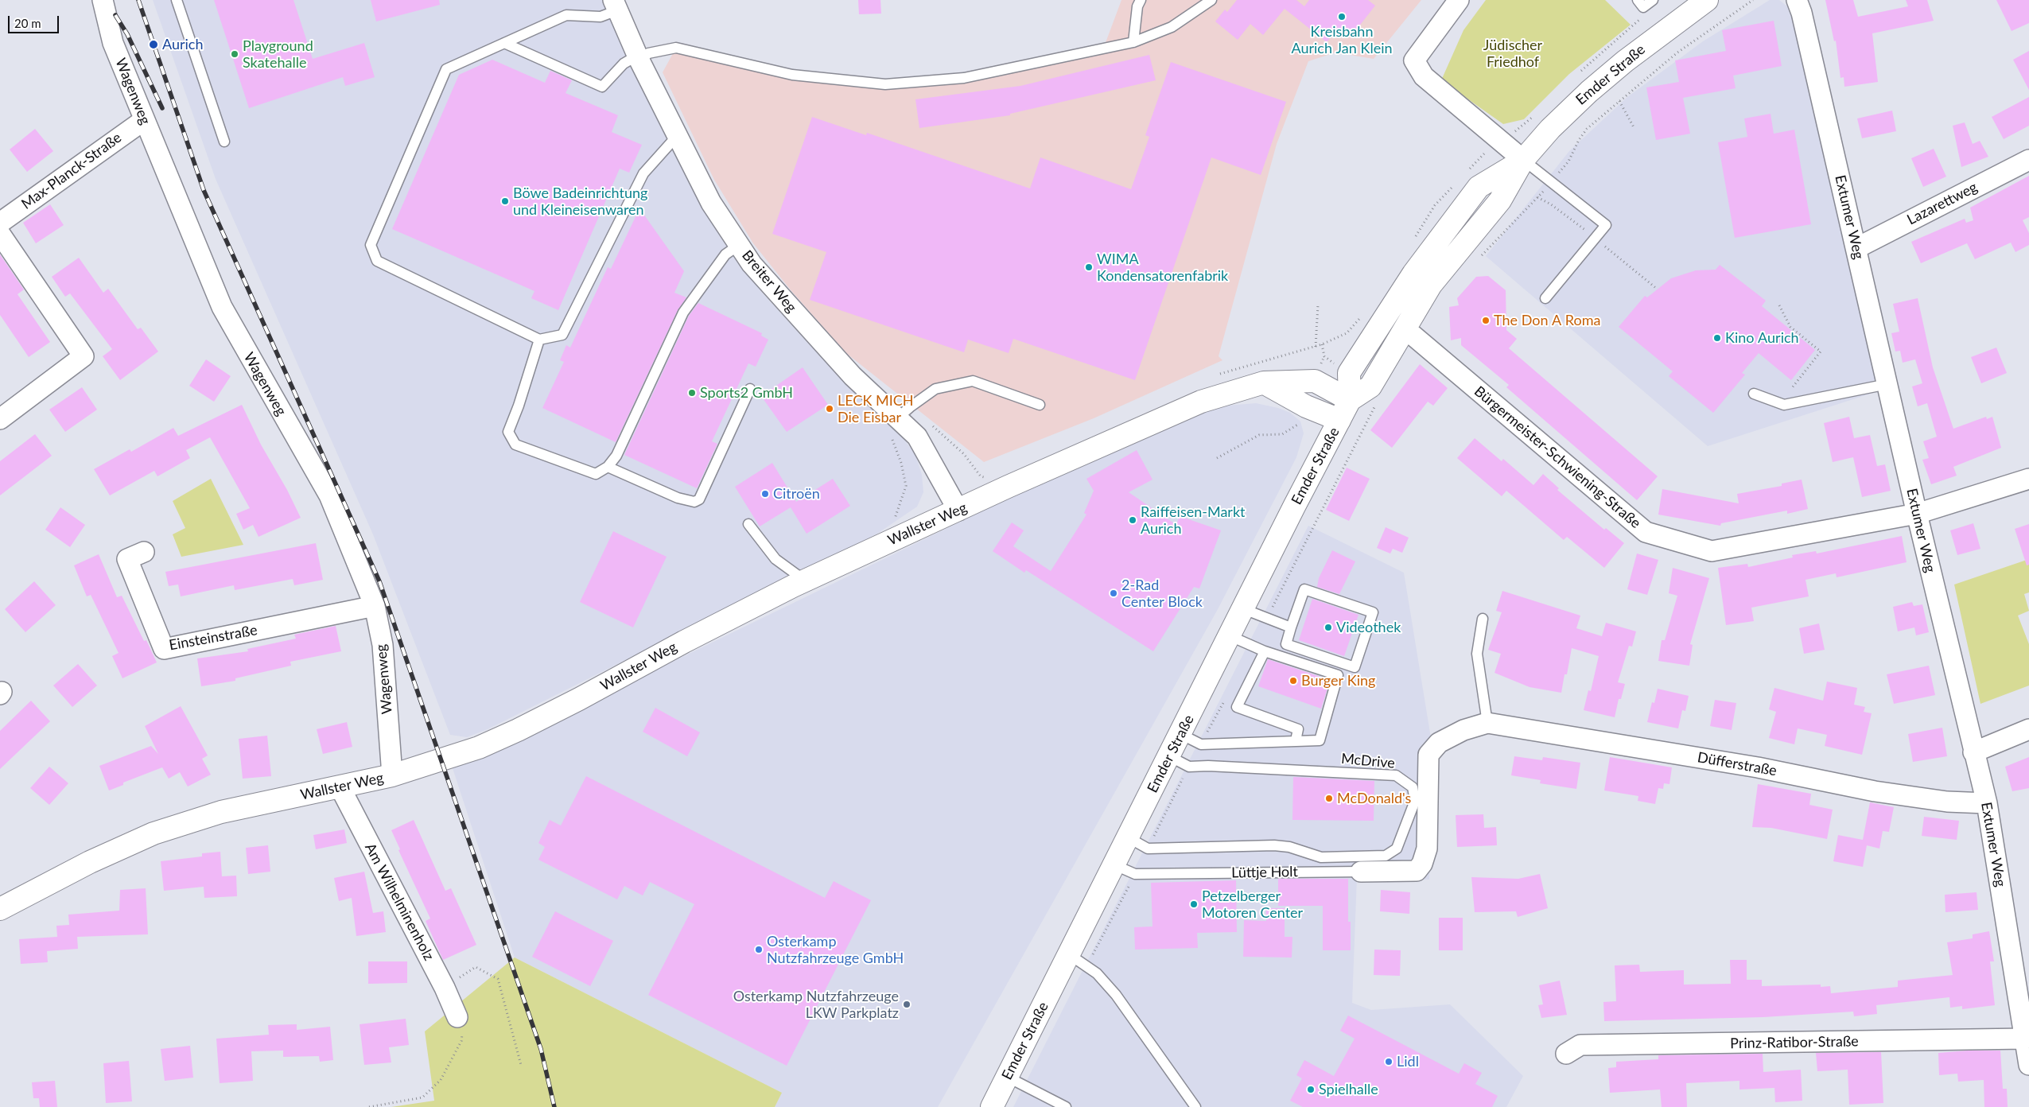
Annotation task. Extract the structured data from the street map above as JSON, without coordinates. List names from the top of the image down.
{
  "streets": {
    "main road": ["Emder Straße", "Wallster Weg"],
    "street": [
      "Wagenweg",
      "Max-Planck-Straße",
      "Lazarettweg",
      "Extumer Weg",
      "Breiter Weg",
      "Bürgermeister-Schwiening-Straße",
      "Einsteinstraße",
      "Düfferstraße",
      "Lüttje Holt",
      "Am Wilhelminenholz",
      "Prinz-Ratibor-Straße"
    ],
    "lane": ["McDrive"]
  },
  "crossings": [
    ["Emder Straße", "Bürgermeister-Schwiening-Straße"],
    ["Emder Straße", "Wallster Weg"],
    ["Emder Straße", "McDrive"],
    ["Emder Straße", "Lüttje Holt"],
    ["Wagenweg", "Max-Planck-Straße"],
    ["Wagenweg", "Wallster Weg"],
    ["Wagenweg", "Einsteinstraße"],
    ["Lazarettweg", "Extumer Weg"],
    ["Extumer Weg", "Bürgermeister-Schwiening-Straße"],
    ["Extumer Weg", "Düfferstraße"],
    ["Extumer Weg", "Prinz-Ratibor-Straße"],
    ["Breiter Weg", "Wallster Weg"],
    ["Wallster Weg", "Am Wilhelminenholz"],
    ["Düfferstraße", "Lüttje Holt"]
  ],
  "parks": ["Jüdischer Friedhof"],
  "places": [
    "Kreisbahn Aurich Jan Klein",
    "Aurich",
    "Playground Skatehalle",
    "Böwe Badeinrichtung und Kleineisenwaren",
    "WIMA Kondensatorenfabrik",
    "The Don A Roma",
    "Kino Aurich",
    "Sports2 GmbH",
    "LECK MICH Die Eisbar",
    "Citroën",
    "Raiffeisen-Markt Aurich",
    "2-Rad Center Block",
    "Videothek",
    "Burger King",
    "McDonald's",
    "Petzelberger Motoren Center",
    "Osterkamp Nutzfahrzeuge GmbH",
    "Osterkamp Nutzfahrzeuge LKW Parkplatz",
    "Lidl",
    "Spielhalle"
  ],
  "scale_bar": "20 m"
}
